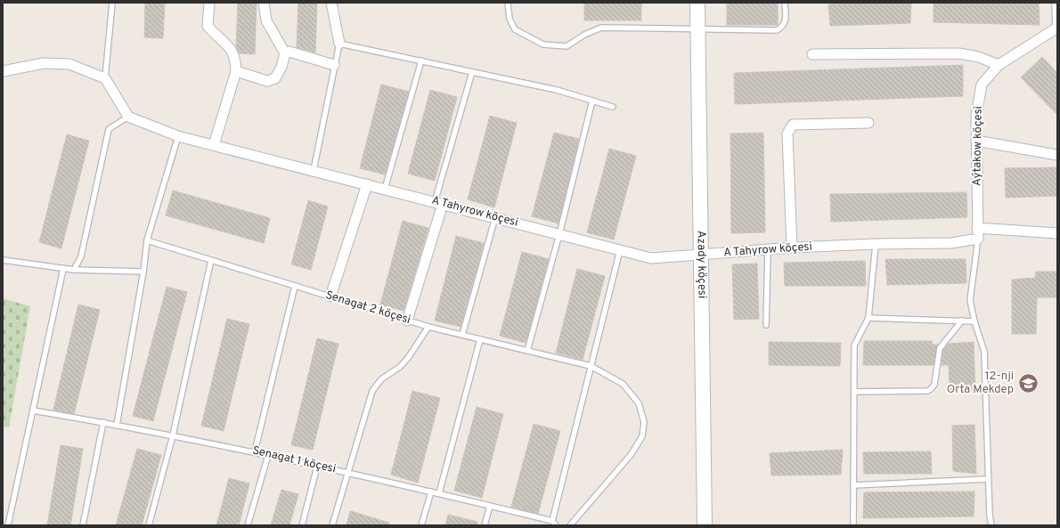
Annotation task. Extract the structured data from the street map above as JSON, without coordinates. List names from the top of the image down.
{
  "streets": {
    "main road": ["Azady köçesi"],
    "street": ["Aýtakow köçesi", "A Tahyrow köçesi"],
    "lane": ["Senagat 2 köçesi", "Senagat 1 köçesi"]
  },
  "crossings": [
    ["Aýtakow köçesi", "A Tahyrow köçesi"],
    ["A Tahyrow köçesi", "Azady köçesi"]
  ],
  "places": {
    "school or university": ["12-nji Orta Mekdep"]
  }
}
